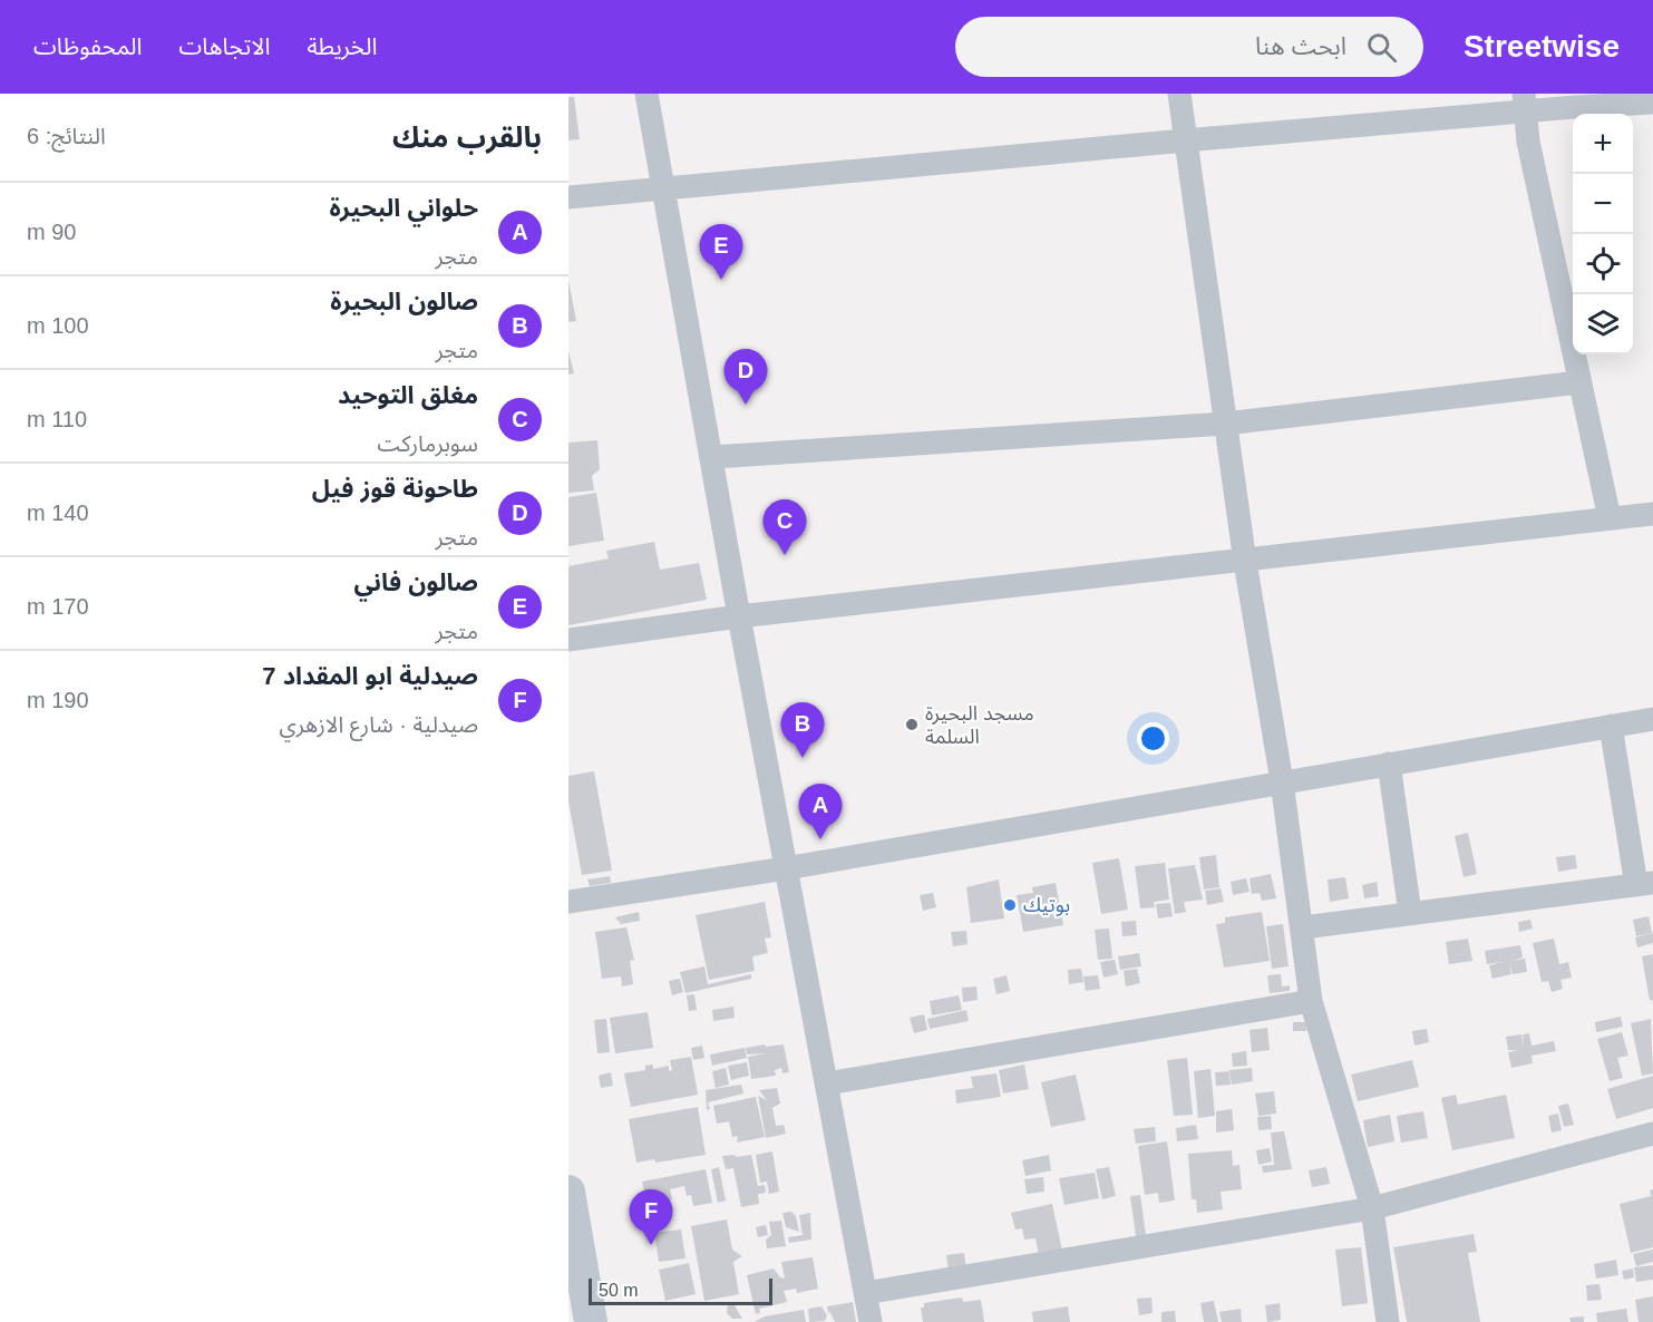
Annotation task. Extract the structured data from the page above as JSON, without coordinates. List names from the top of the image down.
{
  "places": ["مسجد البحيرة السلمة", "بوتيك"],
  "scale_bar": "50 m",
  "page": {
    "header": "Streetwise",
    "search": "ابحث هنا",
    "nav": ["الخريطة", "الاتجاهات", "المحفوظات"],
    "heading": ["بالقرب منك", "النتائج: 6"],
    "map_buttons": ["+", "−"],
    "list": [
      {
        "mark": "A",
        "name": "حلواني البحيرة",
        "note": "متجر",
        "value": "90 m"
      },
      {
        "mark": "B",
        "name": "صالون البحيرة",
        "note": "متجر",
        "value": "100 m"
      },
      {
        "mark": "C",
        "name": "مغلق التوحيد",
        "note": "سوبرماركت",
        "value": "110 m"
      },
      {
        "mark": "D",
        "name": "طاحونة قوز فيل",
        "note": "متجر",
        "value": "140 m"
      },
      {
        "mark": "E",
        "name": "صالون فاني",
        "note": "متجر",
        "value": "170 m"
      },
      {
        "mark": "F",
        "name": "صيدلية ابو المقداد 7",
        "note": "صيدلية · شارع الازهري",
        "value": "190 m"
      }
    ],
    "pins": [
      "E",
      "D",
      "C",
      "B",
      "A",
      "F"
    ],
    "scale": "50 m"
  }
}
